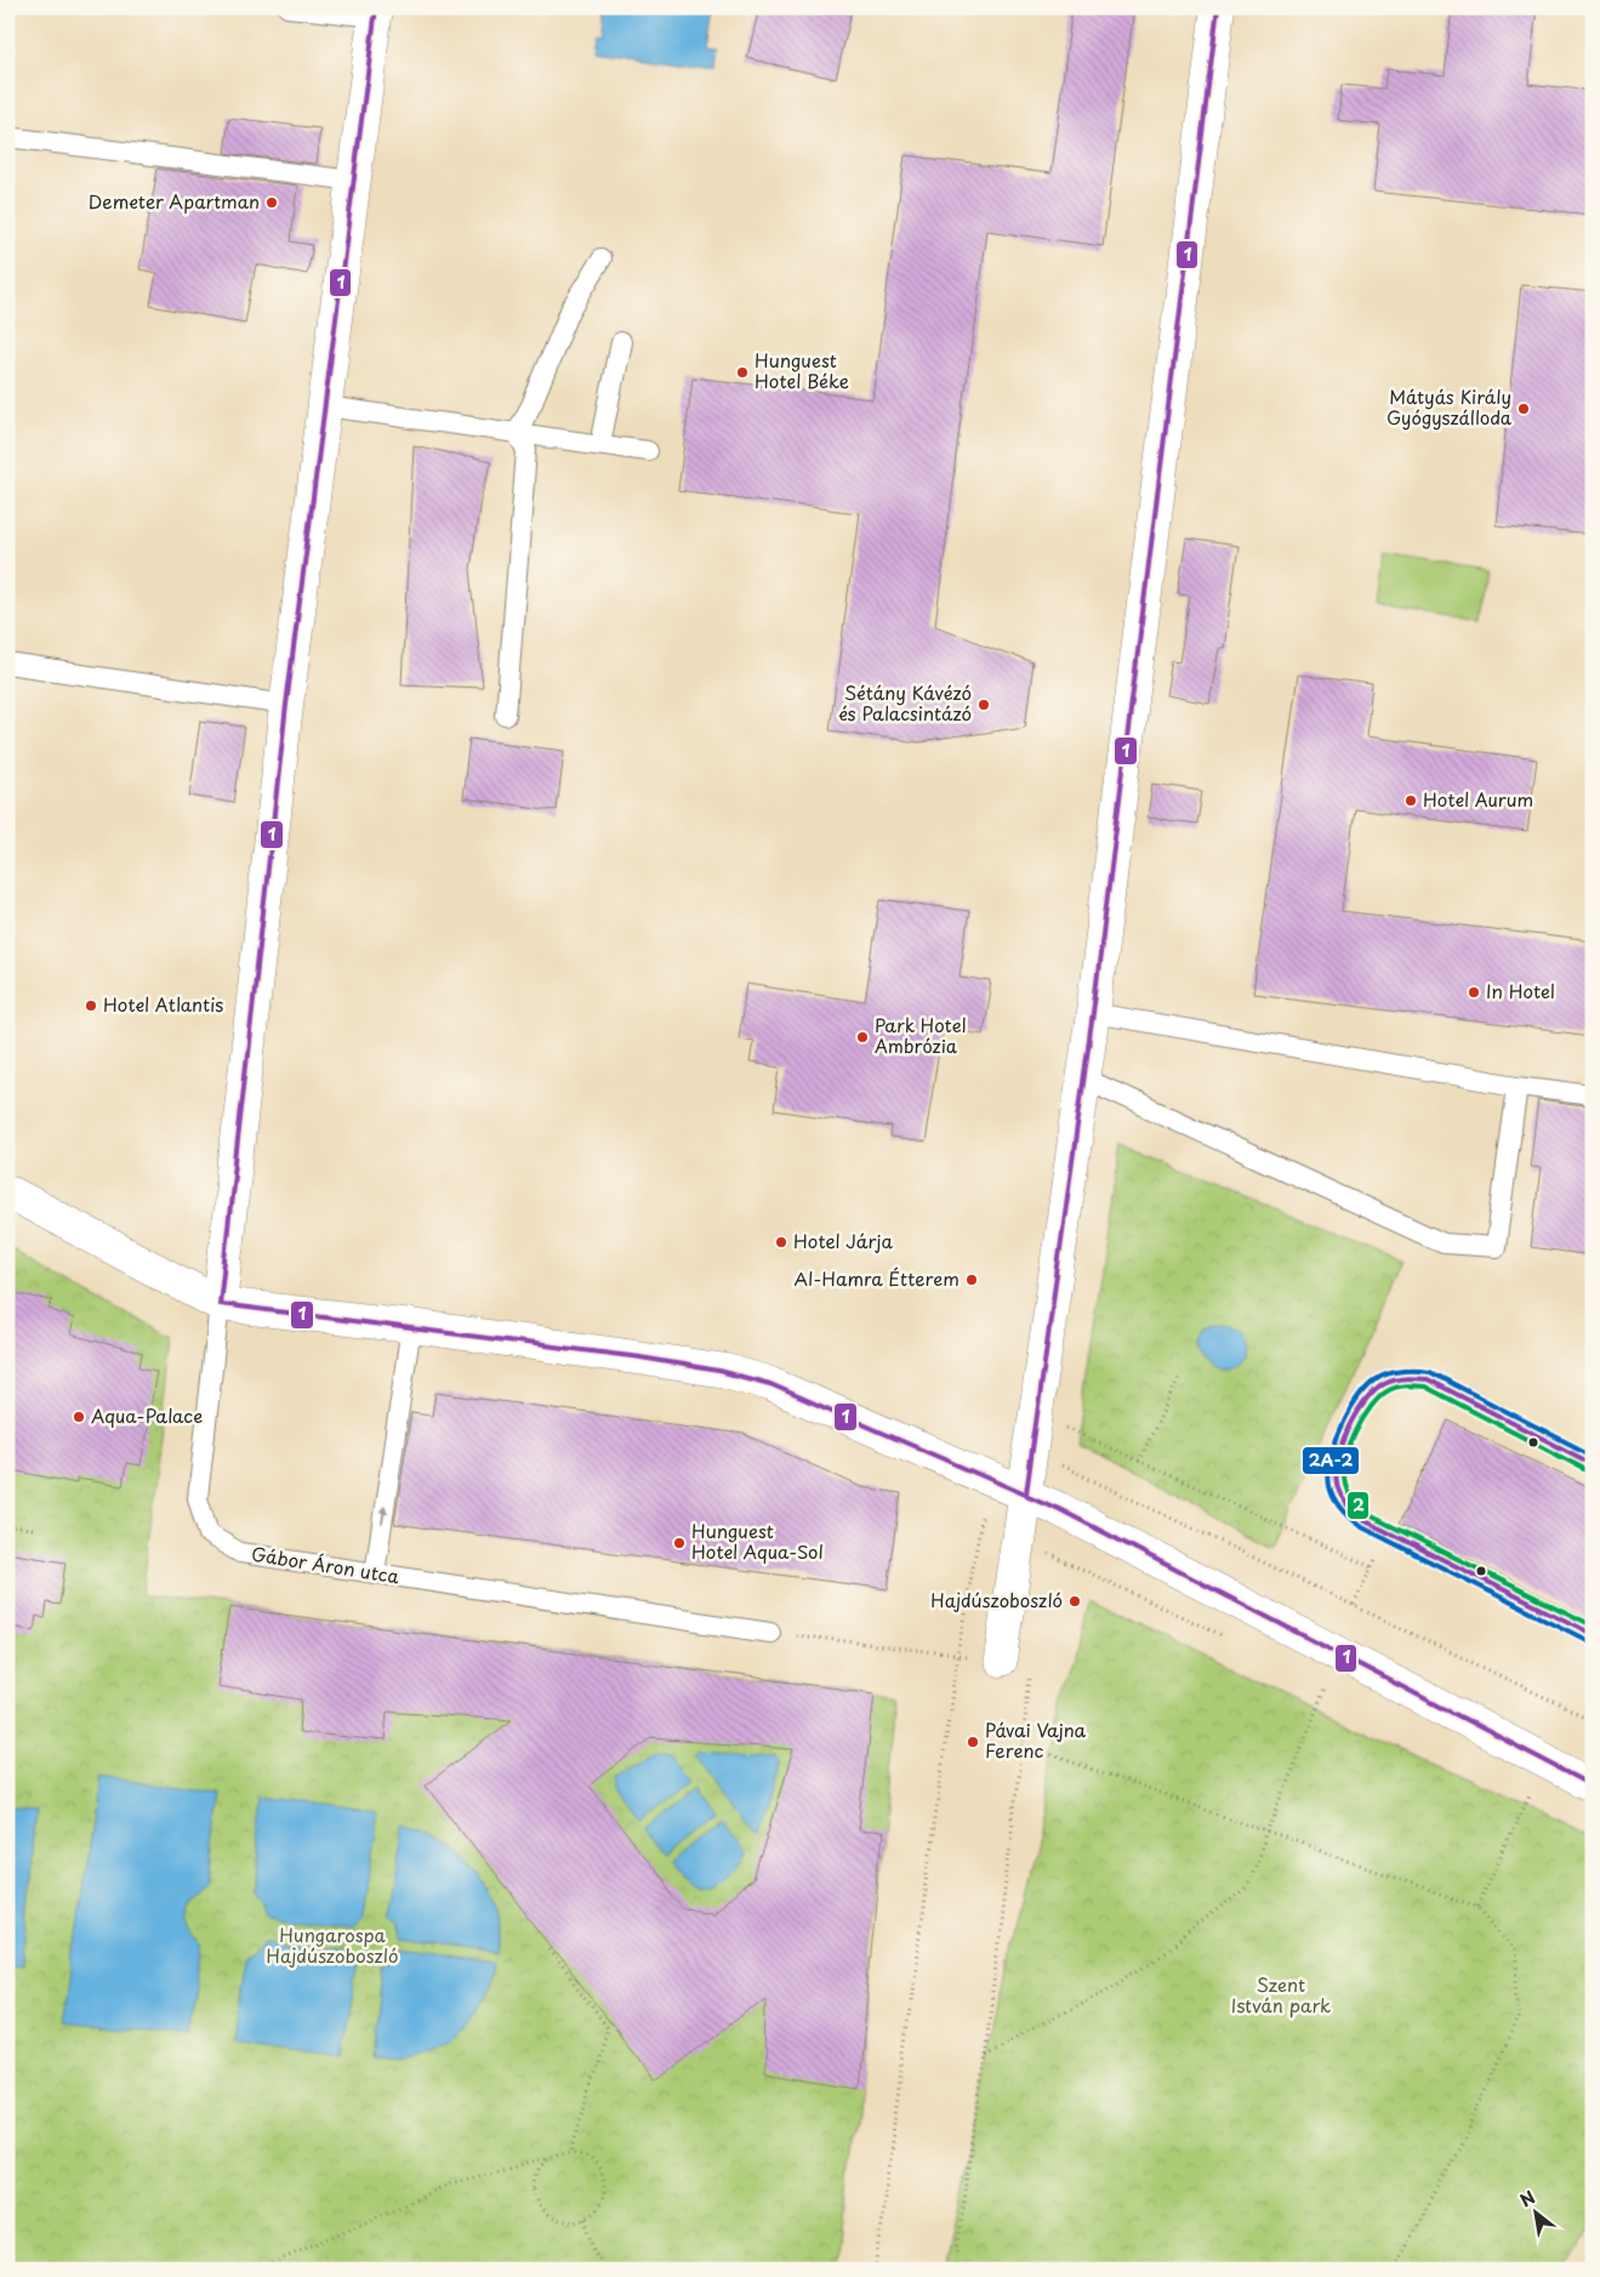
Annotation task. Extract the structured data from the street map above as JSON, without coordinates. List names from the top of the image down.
{
  "streets": {
    "lane": ["Gábor Áron utca"]
  },
  "parks": ["Hungarospa Hajdúszoboszló", "Szent István park"],
  "places": [
    "Demeter Apartman",
    "Hunguest Hotel Béke",
    "Mátyás Király Gyógyszálloda",
    "Sétány Kávézó és Palacsintázó",
    "Hotel Aurum",
    "In Hotel",
    "Hotel Atlantis",
    "Park Hotel Ambrózia",
    "Hotel Járja",
    "Al-Hamra Étterem",
    "Aqua-Palace",
    "Hunguest Hotel Aqua-Sol",
    "Hajdúszoboszló",
    "Pávai Vajna Ferenc"
  ],
  "lines": ["transit line 1", "transit line 2A-2", "transit line 2"],
  "north": "top left"
}
